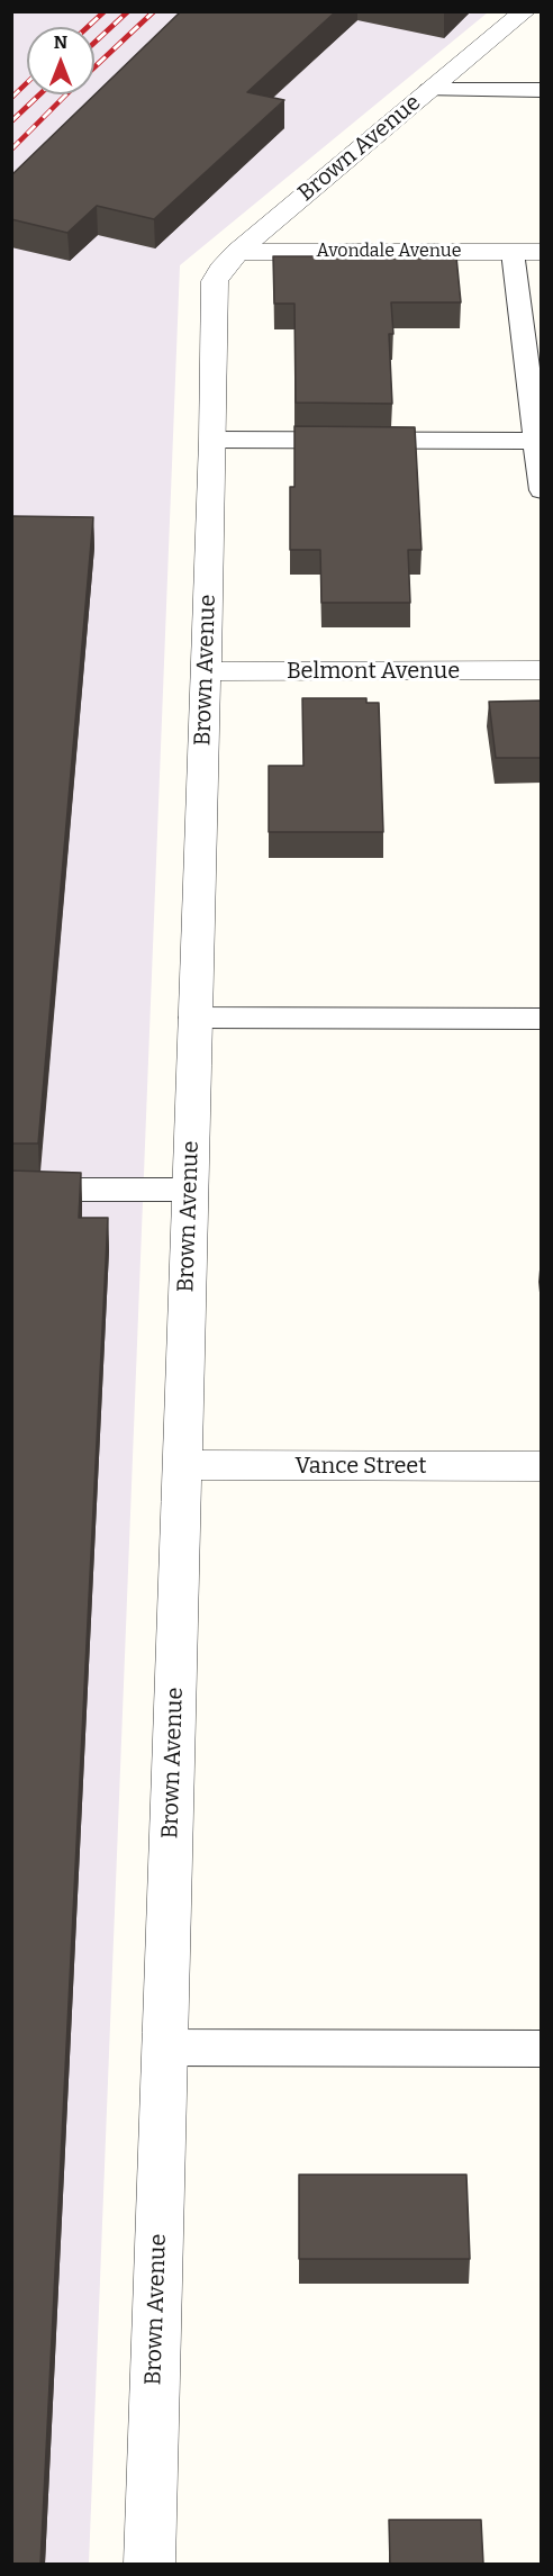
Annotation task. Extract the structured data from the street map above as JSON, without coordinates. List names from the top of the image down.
{
  "streets": {
    "street": [
      "Brown Avenue",
      "Avondale Avenue",
      "Belmont Avenue",
      "Vance Street"
    ]
  },
  "crossings": [
    ["Brown Avenue", "Avondale Avenue"],
    ["Brown Avenue", "Belmont Avenue"],
    ["Brown Avenue", "Vance Street"]
  ],
  "north": "top"
}
